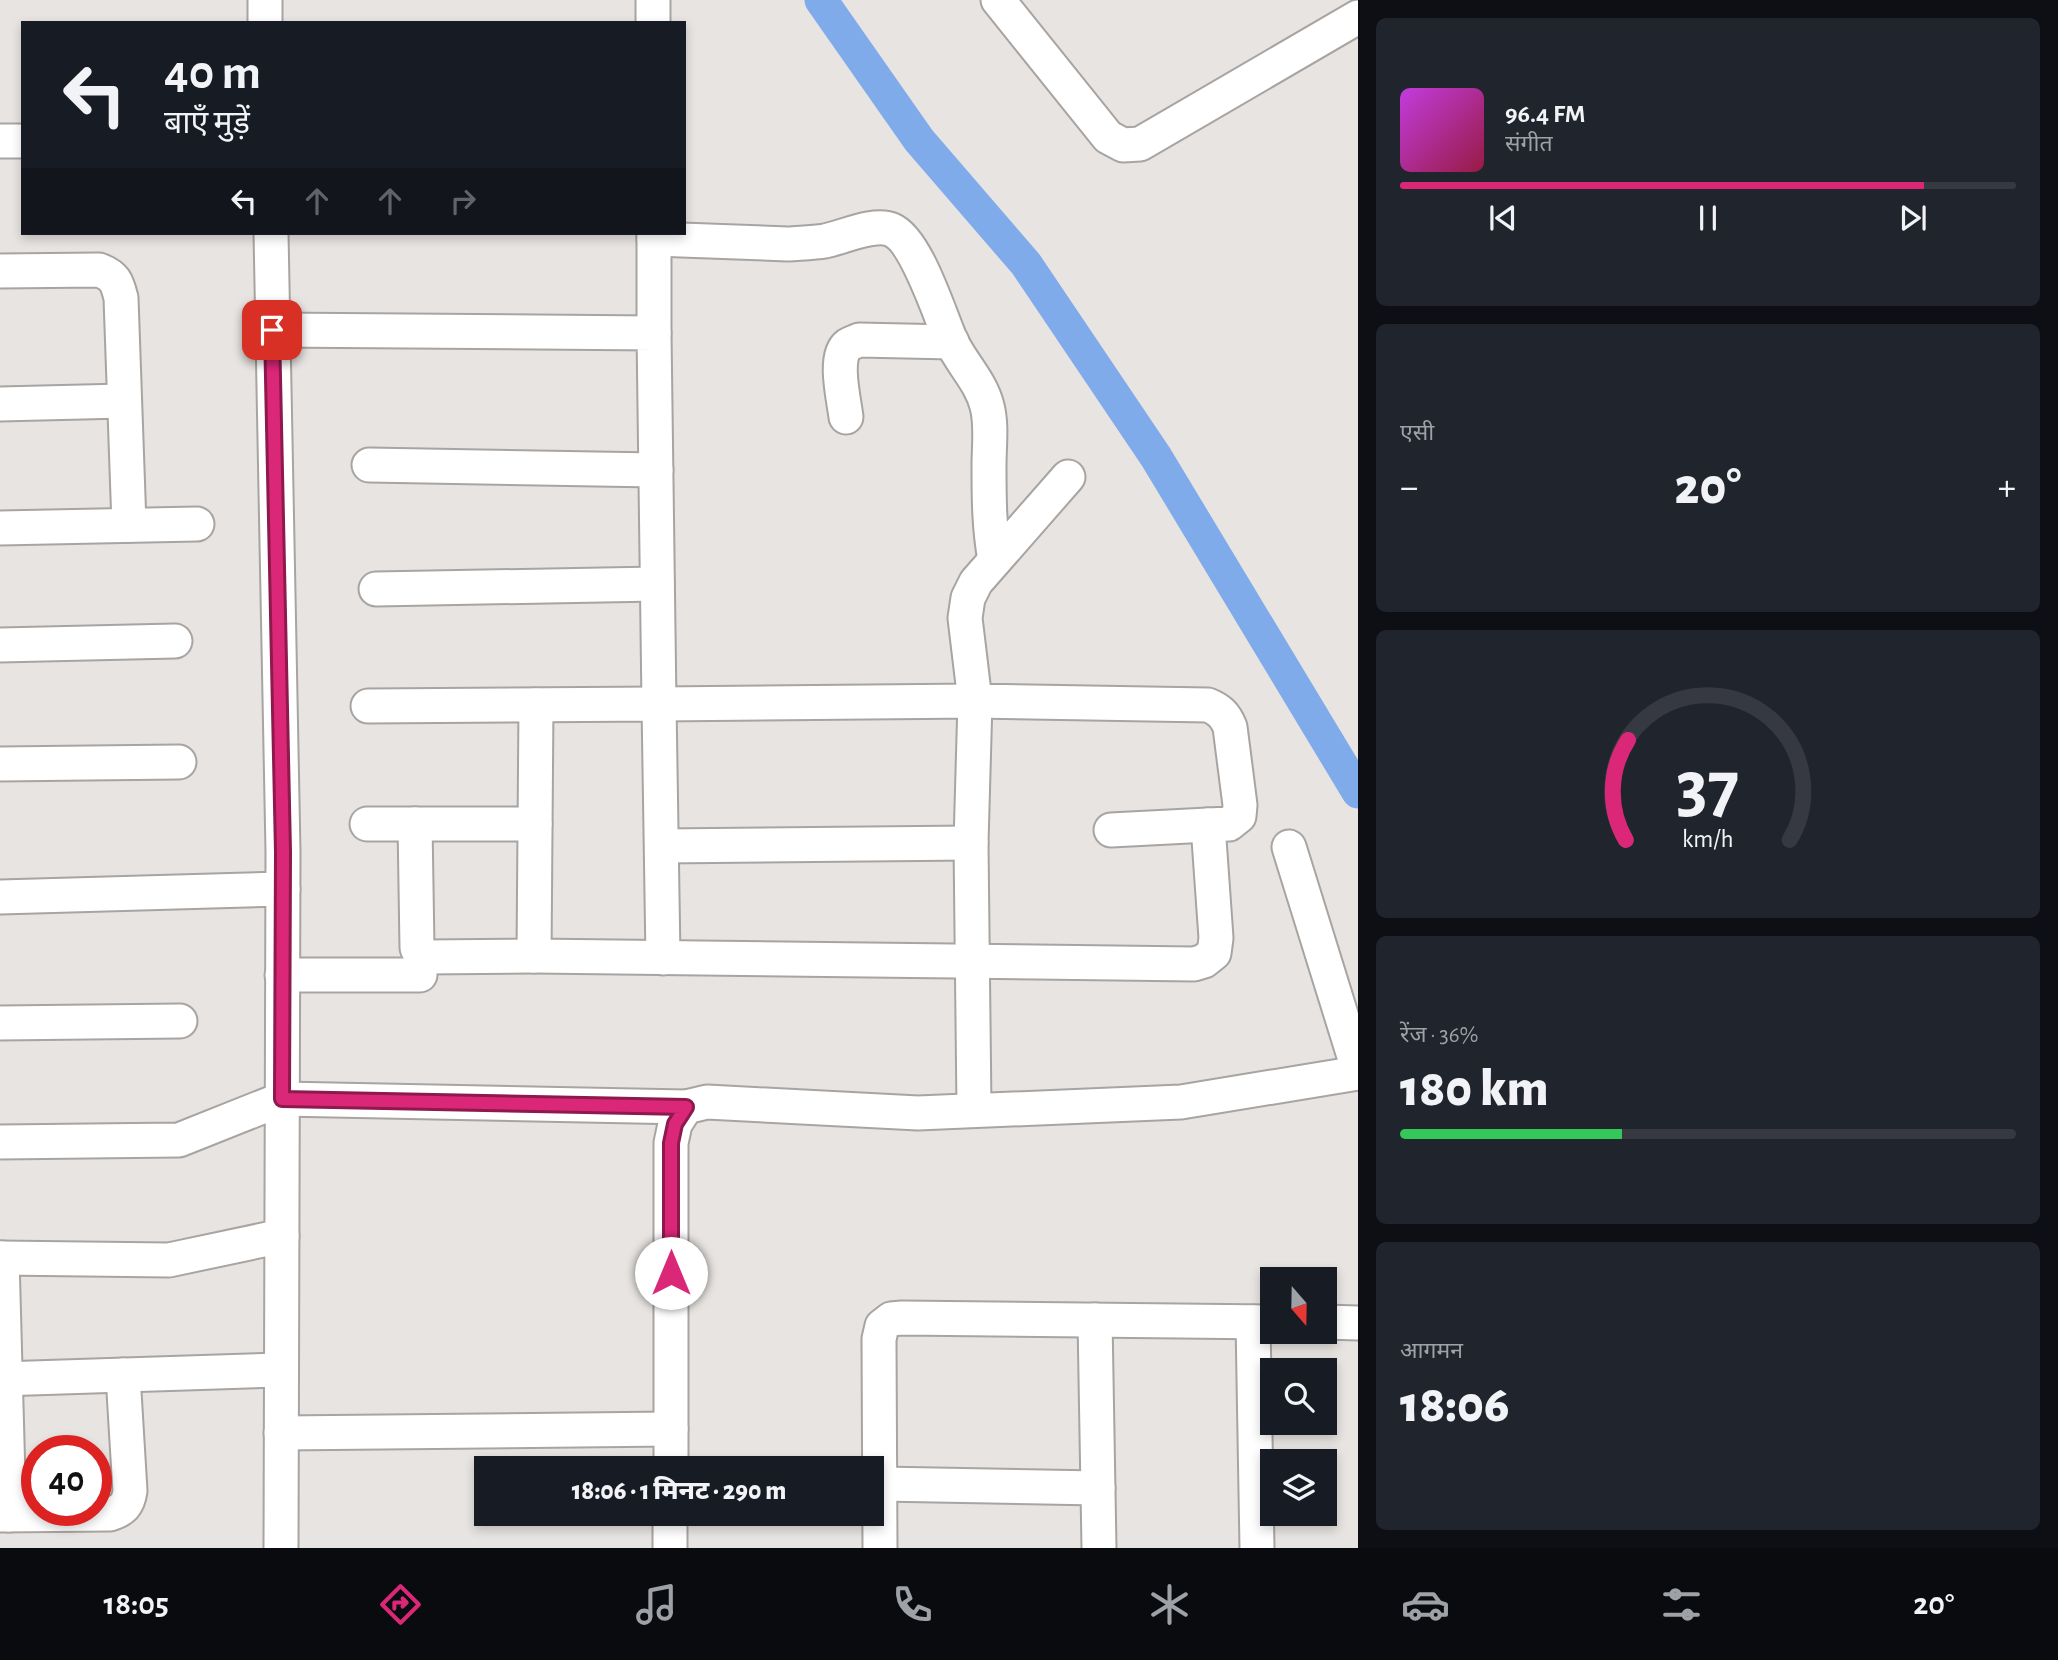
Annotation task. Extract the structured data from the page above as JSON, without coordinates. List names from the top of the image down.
{
  "north": "bottom",
  "page": {
    "turn": ["40 m", "बाएँ मुड़ें"],
    "song": ["96.4 FM", "संगीत"],
    "tile": [
      "एसी",
      ["रेंज · 36%", "180 km"],
      ["आगमन", "18:06"]
    ],
    "heat": ["−", "20°", "+"],
    "limit": "40",
    "trip": "18:06 · 1 मिनट · 290 m",
    "tabs": ["18:05", "20°"],
    "gauge": ["37", "km/h"]
  }
}
